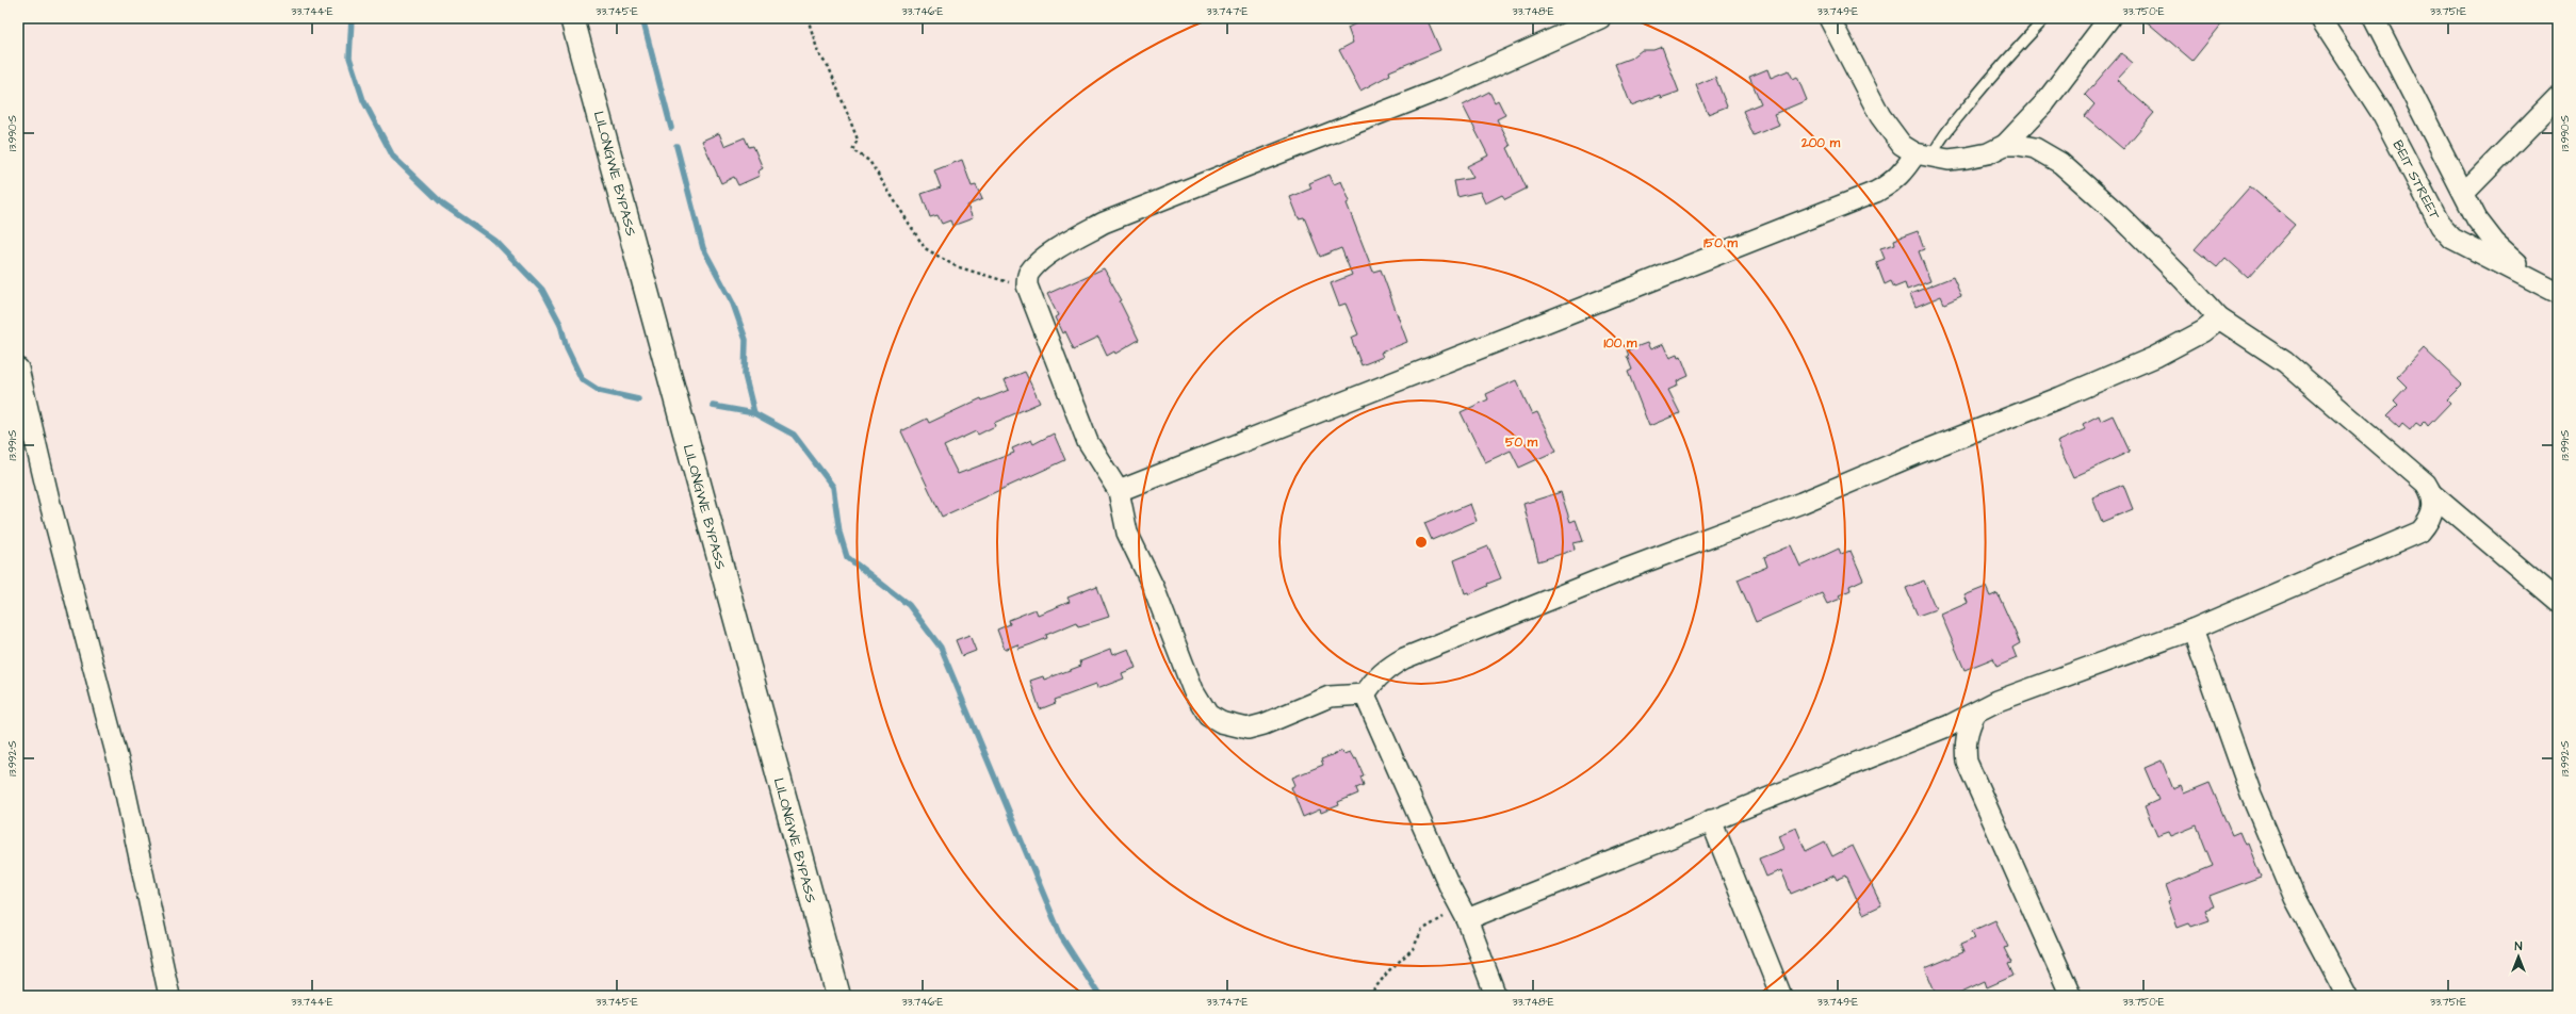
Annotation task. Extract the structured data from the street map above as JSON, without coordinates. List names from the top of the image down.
{
  "streets": {
    "main road": ["LILONGWE BYPASS"],
    "street": ["BEIT STREET"]
  },
  "north": "top",
  "coordinates": [
    "33.744°E",
    "33.745°E",
    "33.746°E",
    "33.747°E",
    "33.748°E",
    "33.749°E",
    "33.750°E",
    "33.751°E",
    "13.990°S",
    "13.991°S",
    "13.992°S"
  ],
  "rings": [
    "200 m",
    "150 m",
    "100 m",
    "50 m"
  ]
}
